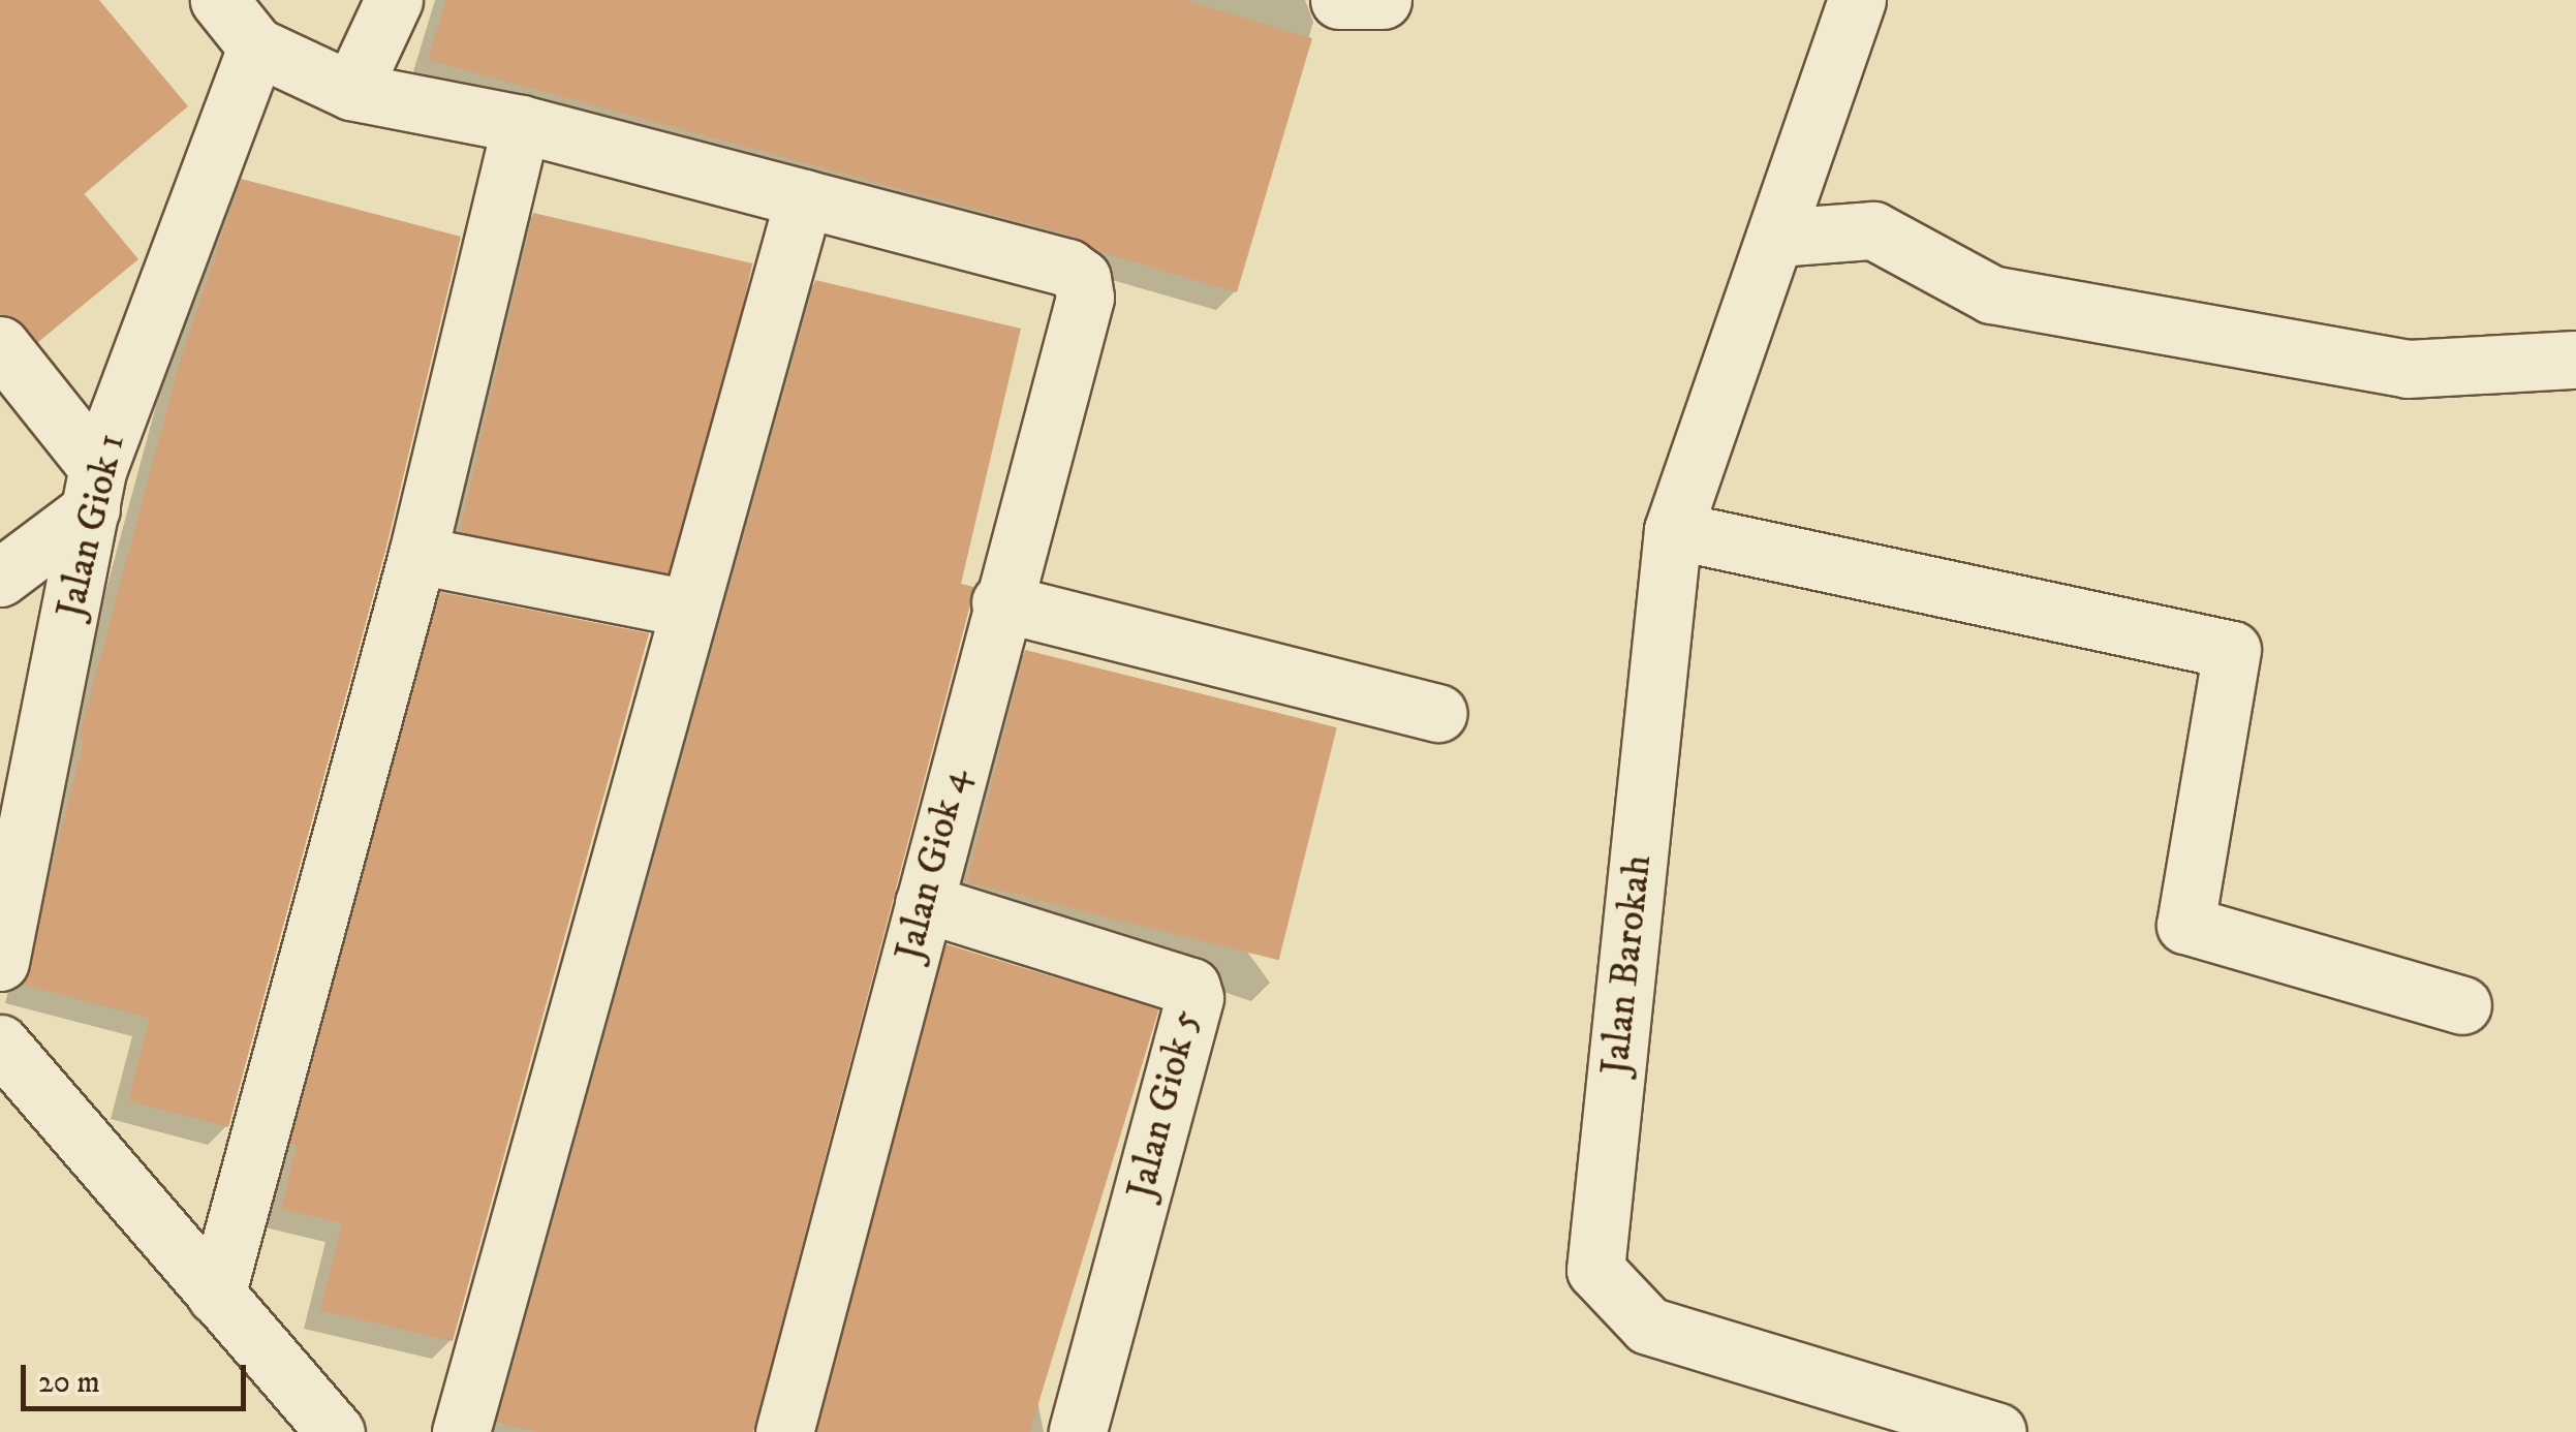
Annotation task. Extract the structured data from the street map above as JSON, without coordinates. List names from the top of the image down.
{
  "streets": {
    "street": [
      "Jalan Giok 1",
      "Jalan Giok 4",
      "Jalan Barokah",
      "Jalan Giok 5"
    ]
  },
  "crossings": [
    ["Jalan Giok 4", "Jalan Giok 5"]
  ],
  "scale_bar": "20 m"
}
